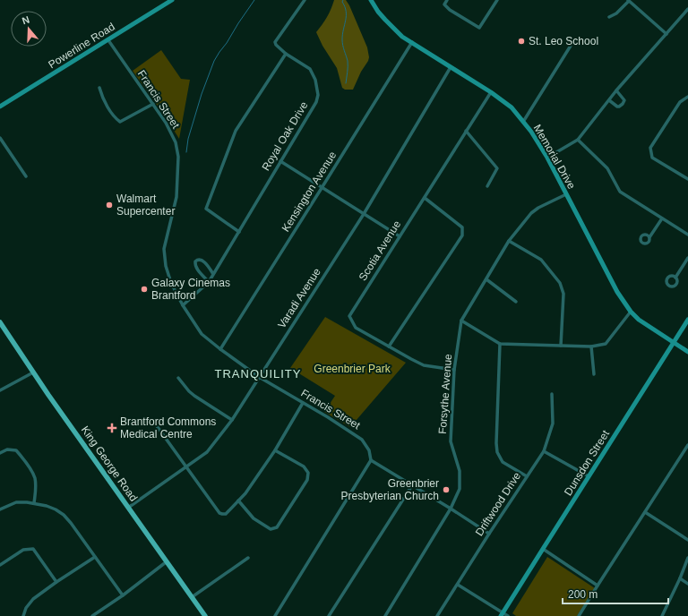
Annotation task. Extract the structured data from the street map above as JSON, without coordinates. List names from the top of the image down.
{
  "streets": {
    "main road": [
      "Powerline Road",
      "Memorial Drive",
      "Dunsdon Street",
      "King George Road"
    ],
    "street": [
      "Francis Street",
      "Royal Oak Drive",
      "Kensington Avenue",
      "Scotia Avenue",
      "Varadi Avenue",
      "Forsythe Avenue",
      "Driftwood Drive"
    ]
  },
  "crossings": [
    ["Powerline Road", "Francis Street"],
    ["Francis Street", "Royal Oak Drive"],
    ["Francis Street", "Kensington Avenue"],
    ["Francis Street", "Varadi Avenue"],
    ["Memorial Drive", "Kensington Avenue"],
    ["Memorial Drive", "Scotia Avenue"],
    ["Memorial Drive", "Varadi Avenue"],
    ["Memorial Drive", "Forsythe Avenue"],
    ["Memorial Drive", "Dunsdon Street"],
    ["Scotia Avenue", "Forsythe Avenue"],
    ["Varadi Avenue", "King George Road"]
  ],
  "districts": ["TRANQUILITY"],
  "parks": ["Greenbrier Park"],
  "places": {
    "other": [
      "St. Leo School",
      "Walmart Supercenter",
      "Galaxy Cinemas Brantford",
      "Greenbrier Presbyterian Church"
    ],
    "health": ["Brantford Commons Medical Centre"]
  },
  "scale_bar": "200 m",
  "north": "top"
}
